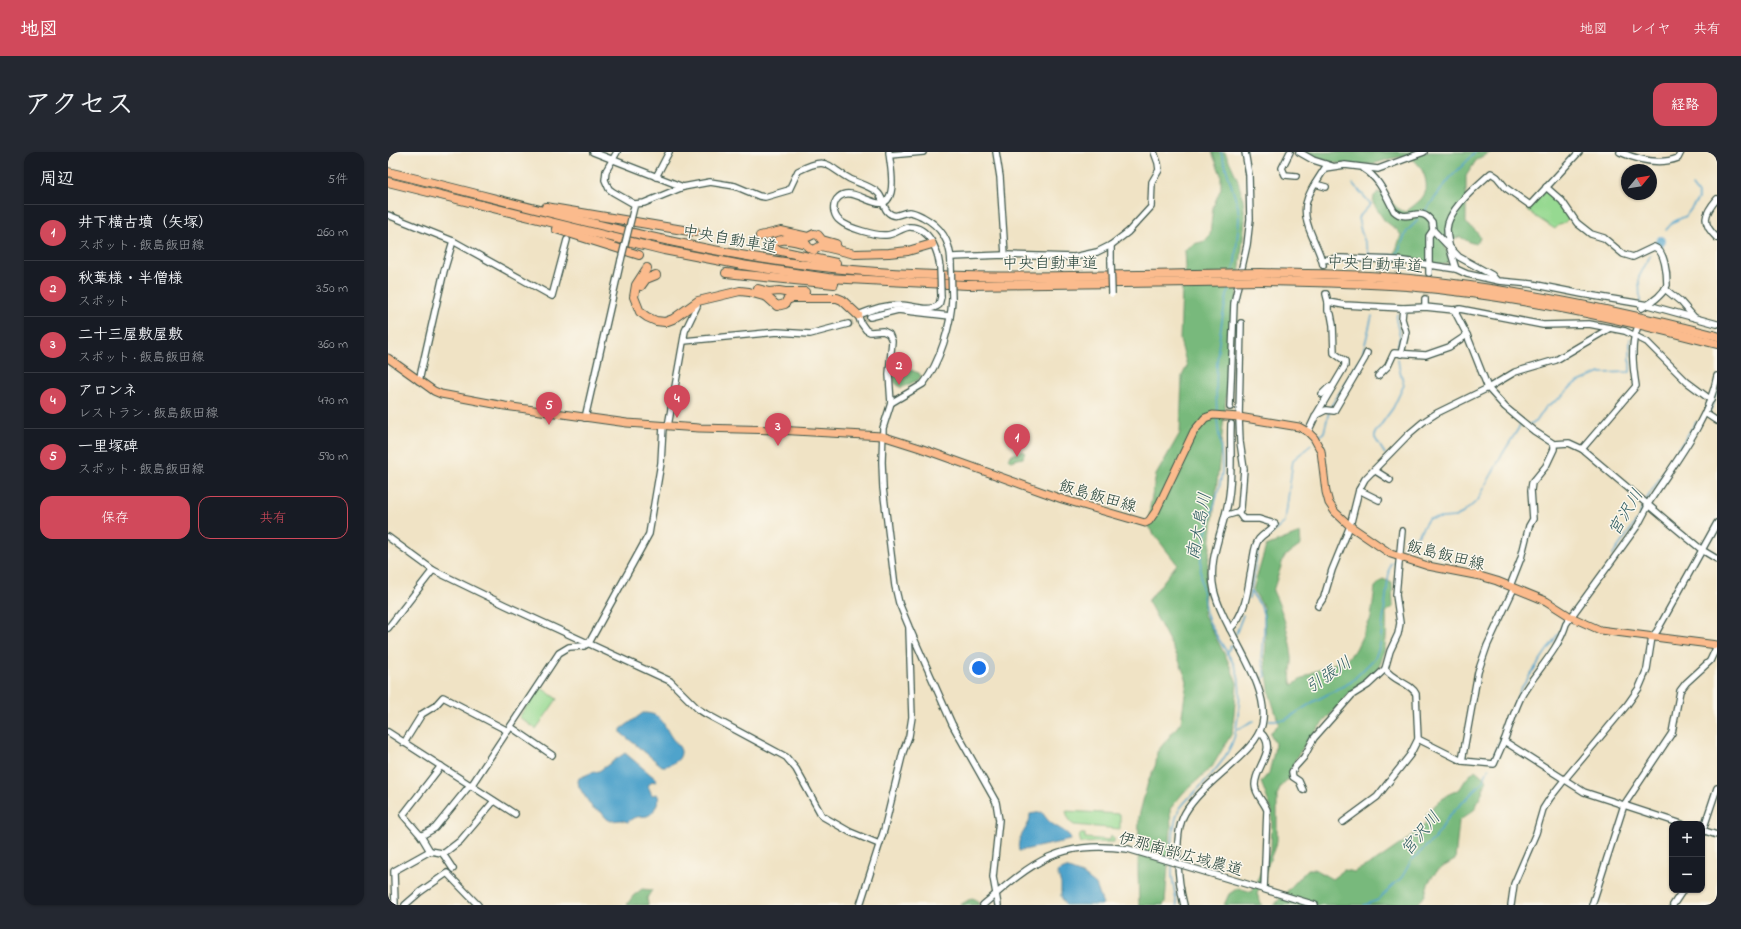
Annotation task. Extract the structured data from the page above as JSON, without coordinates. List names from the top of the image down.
{
  "streets": {
    "highway": ["中央自動車道"],
    "main road": ["飯島飯田線"],
    "street": ["伊那南部広域農道"]
  },
  "water": ["宮沢川", "南大島川", "引張川"],
  "north": "top right",
  "page": {
    "header": "地図",
    "nav": ["地図", "レイヤ", "共有"],
    "title": "アクセス",
    "buttons": [
      "経路",
      ["保存", "共有"]
    ],
    "heading": ["周辺", "5件"],
    "list": [
      {
        "mark": "1",
        "name": "井下横古墳（矢塚）",
        "note": "スポット · 飯島飯田線",
        "value": "260 m"
      },
      {
        "mark": "2",
        "name": "秋葉様・半僧様",
        "note": "スポット",
        "value": "350 m"
      },
      {
        "mark": "3",
        "name": "二十三屋敷屋敷",
        "note": "スポット · 飯島飯田線",
        "value": "360 m"
      },
      {
        "mark": "4",
        "name": "アロンネ",
        "note": "レストラン · 飯島飯田線",
        "value": "470 m"
      },
      {
        "mark": "5",
        "name": "一里塚碑",
        "note": "スポット · 飯島飯田線",
        "value": "590 m"
      }
    ],
    "pins": [
      "2",
      "4",
      "5",
      "3",
      "1"
    ],
    "map_buttons": ["+", "−"]
  }
}
